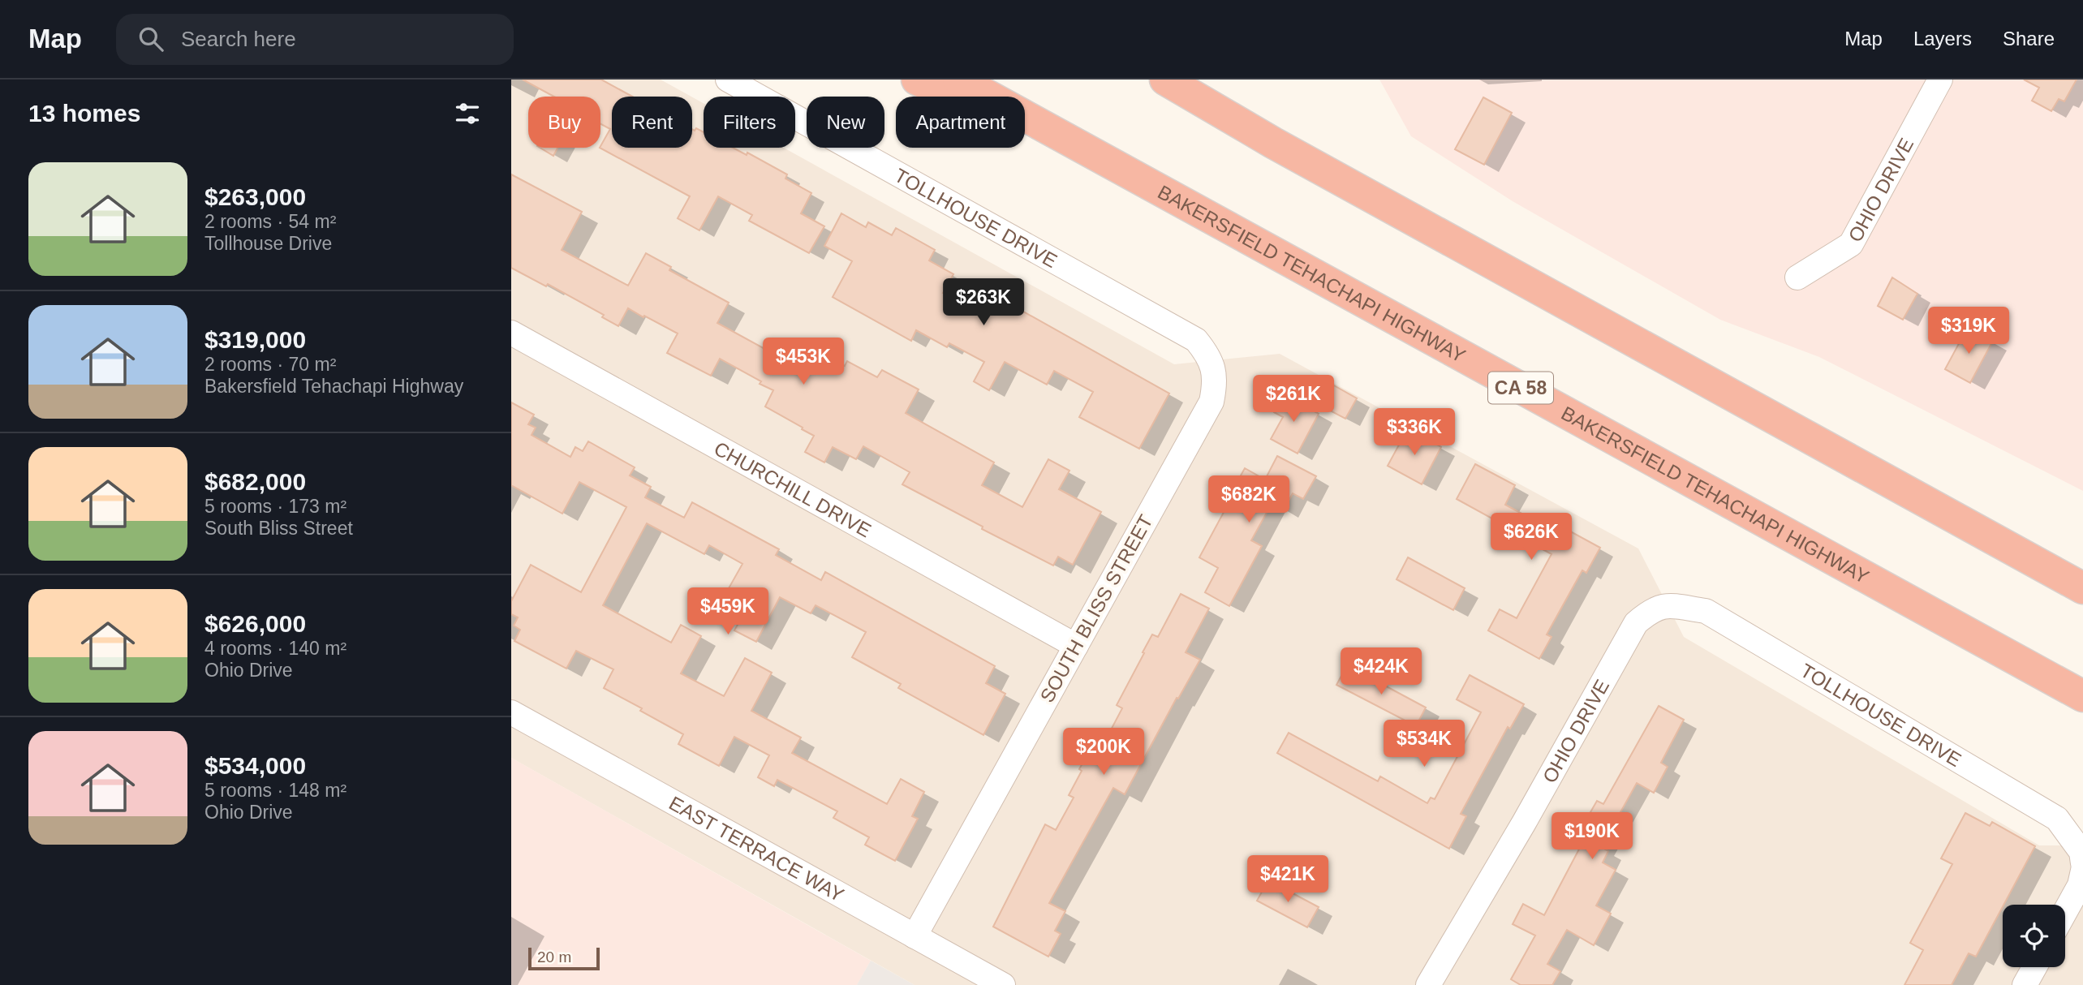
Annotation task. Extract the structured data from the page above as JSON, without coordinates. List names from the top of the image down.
{
  "streets": {
    "highway": ["BAKERSFIELD TEHACHAPI HIGHWAY", "CA 58"],
    "street": [
      "OHIO DRIVE",
      "TOLLHOUSE DRIVE",
      "CHURCHILL DRIVE",
      "SOUTH BLISS STREET",
      "EAST TERRACE WAY"
    ]
  },
  "crossings": [
    ["OHIO DRIVE", "TOLLHOUSE DRIVE"],
    ["TOLLHOUSE DRIVE", "SOUTH BLISS STREET"],
    ["CHURCHILL DRIVE", "SOUTH BLISS STREET"],
    ["SOUTH BLISS STREET", "EAST TERRACE WAY"]
  ],
  "scale_bar": "20 m",
  "page": {
    "header": "Map",
    "search": "Search here",
    "nav": ["Map", "Layers", "Share"],
    "heading": "13 homes",
    "chip": [
      "Buy",
      "Rent",
      "Filters",
      "New",
      "Apartment"
    ],
    "list": [
      {
        "name": "$263,000",
        "note": "2 rooms · 54 m² · Tollhouse Drive"
      },
      {
        "name": "$319,000",
        "note": "2 rooms · 70 m² · Bakersfield Tehachapi Highway"
      },
      {
        "name": "$682,000",
        "note": "5 rooms · 173 m² · South Bliss Street"
      },
      {
        "name": "$626,000",
        "note": "4 rooms · 140 m² · Ohio Drive"
      },
      {
        "name": "$534,000",
        "note": "5 rooms · 148 m² · Ohio Drive"
      }
    ],
    "price": [
      "$263K",
      "$319K",
      "$453K",
      "$261K",
      "$336K",
      "$682K",
      "$626K",
      "$459K",
      "$424K",
      "$534K",
      "$200K",
      "$190K",
      "$421K"
    ],
    "scale": "20 m"
  }
}
